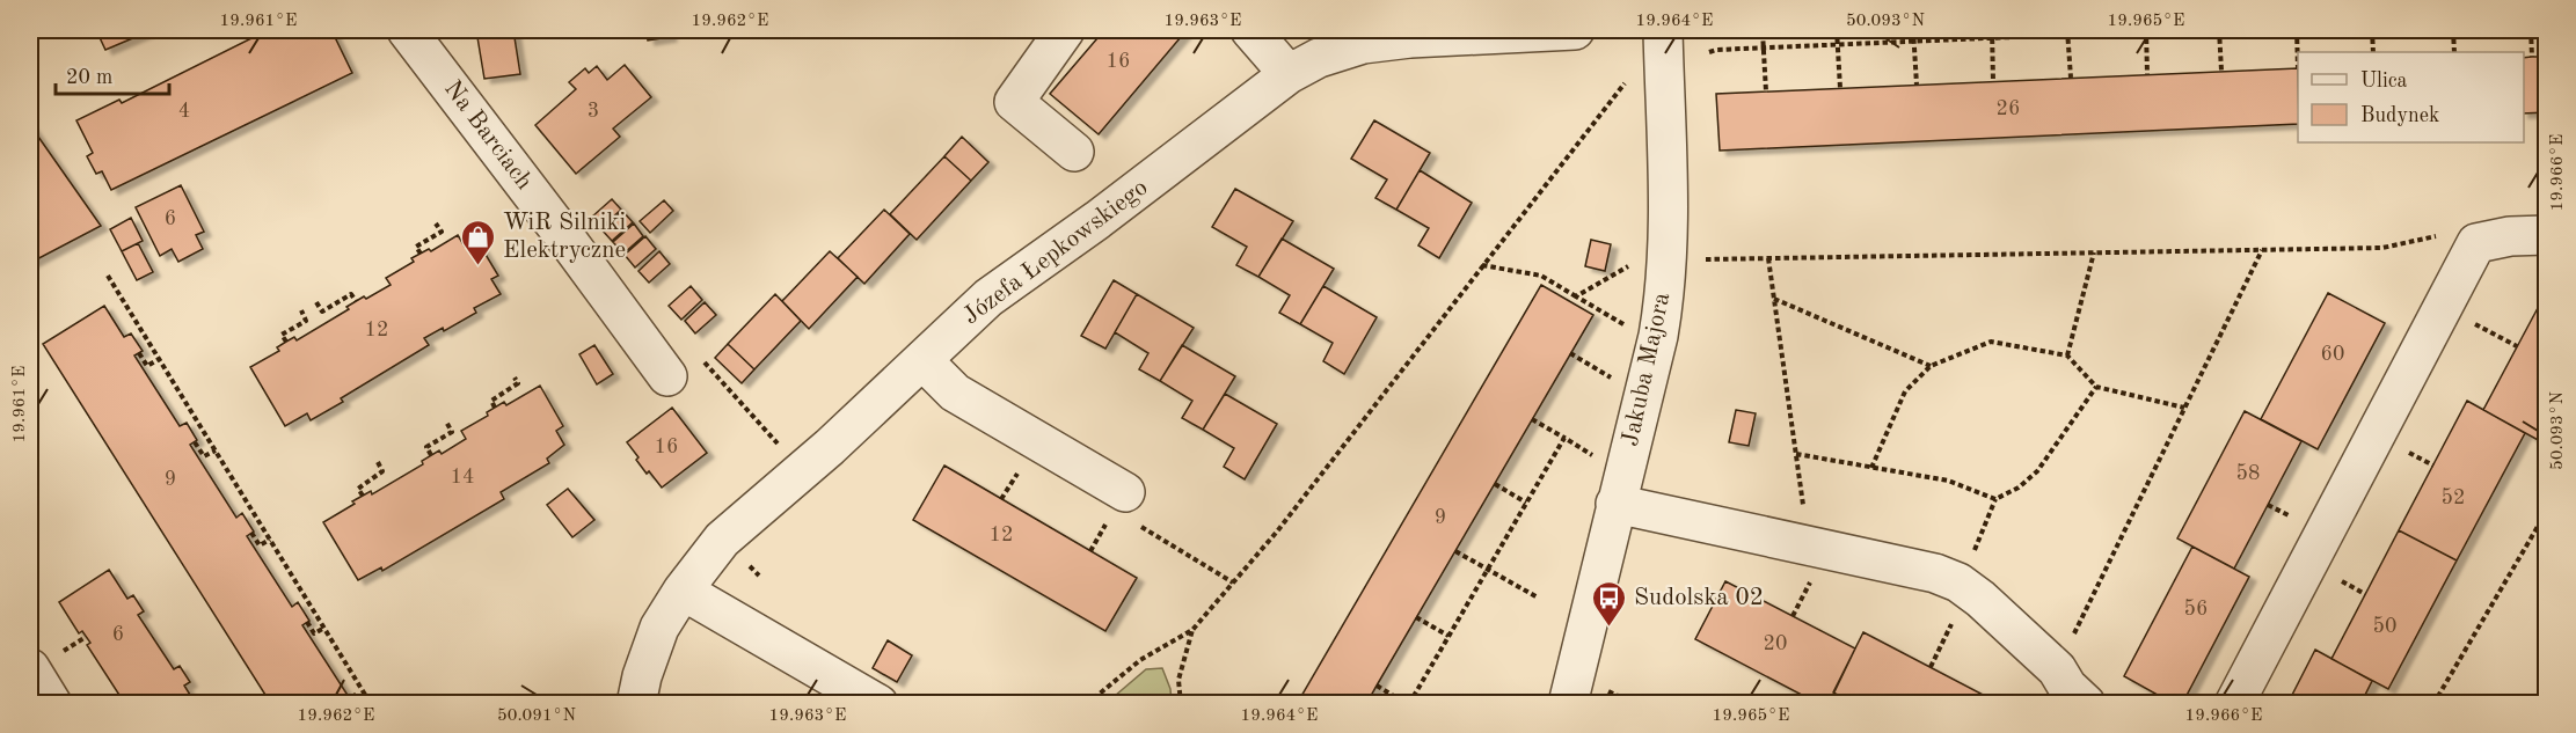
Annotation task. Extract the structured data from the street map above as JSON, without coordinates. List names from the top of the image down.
{
  "streets": {
    "street": ["Na Barciach", "Józefa Łepkowskiego", "Jakuba Majora"]
  },
  "places": {
    "shop": ["WiR Silniki Elektryczne"],
    "bus stop": ["Sudolska 02"]
  },
  "house_numbers": [
    "16",
    "26",
    "4",
    "3",
    "6",
    "12",
    "60",
    "16",
    "58",
    "14",
    "9",
    "52",
    "9",
    "12",
    "56",
    "50",
    "6",
    "20"
  ],
  "legend": ["Ulica", "Budynek"],
  "scale_bar": "20 m",
  "coordinates": [
    "19.961°E",
    "19.962°E",
    "19.963°E",
    "19.964°E",
    "50.093°N",
    "19.965°E",
    "19.966°E",
    "50.091°N"
  ]
}
